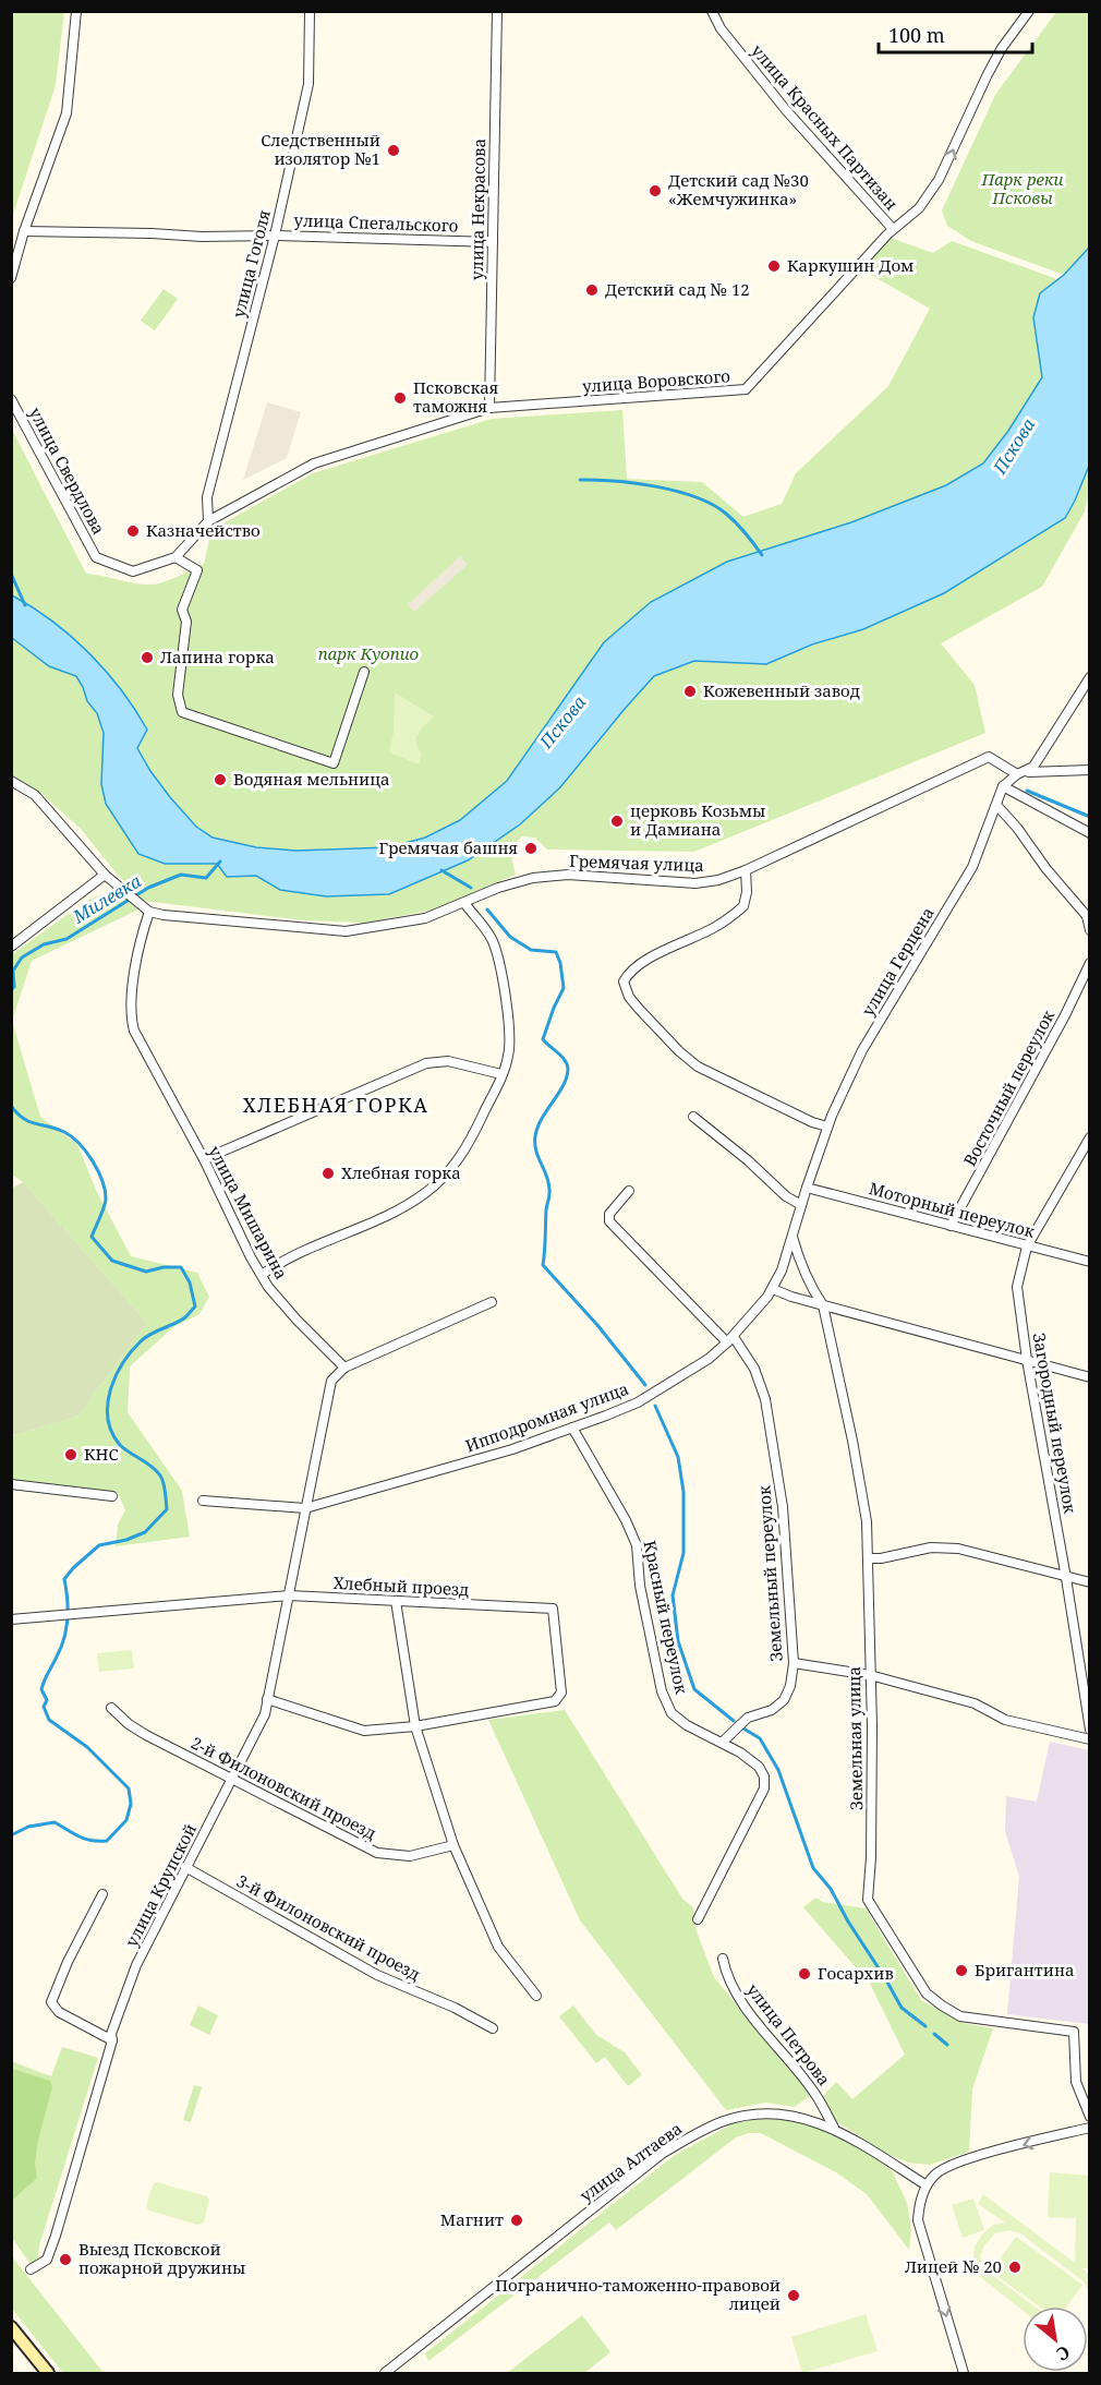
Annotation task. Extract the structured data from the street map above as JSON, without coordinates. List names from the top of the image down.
{
  "streets": {
    "street": [
      "улица Красных Партизан",
      "улица Некрасова",
      "улица Спегальского",
      "улица Гоголя",
      "улица Воровского",
      "улица Свердлова",
      "Гремячая улица",
      "улица Герцена",
      "Восточный переулок",
      "Моторный переулок",
      "улица Мишарина",
      "Ипподромная улица",
      "Загородный переулок",
      "Земельный переулок",
      "Хлебный проезд",
      "Красный переулок",
      "Земельная улица",
      "2-й Филоновский проезд",
      "улица Крупской",
      "3-й Филоновский проезд",
      "улица Петрова",
      "улица Алтаева"
    ]
  },
  "crossings": [
    ["улица Красных Партизан", "улица Воровского"],
    ["улица Некрасова", "улица Спегальского"],
    ["улица Некрасова", "улица Воровского"],
    ["улица Спегальского", "улица Гоголя"],
    ["улица Гоголя", "улица Воровского"],
    ["улица Воровского", "улица Свердлова"],
    ["Гремячая улица", "улица Мишарина"],
    ["улица Герцена", "Моторный переулок"],
    ["улица Герцена", "Ипподромная улица"],
    ["улица Герцена", "Земельная улица"],
    ["Восточный переулок", "Моторный переулок"],
    ["Моторный переулок", "Загородный переулок"],
    ["Ипподромная улица", "Земельный переулок"],
    ["Ипподромная улица", "Красный переулок"],
    ["Ипподромная улица", "улица Крупской"],
    ["Земельный переулок", "Красный переулок"],
    ["Хлебный проезд", "улица Крупской"],
    ["2-й Филоновский проезд", "улица Крупской"],
    ["улица Крупской", "3-й Филоновский проезд"],
    ["улица Петрова", "улица Алтаева"]
  ],
  "districts": ["ХЛЕБНАЯ ГОРКА"],
  "water": ["Пскова", "Милевка"],
  "parks": ["Парк реки Псковы", "парк Куопио"],
  "places": [
    "Следственный изолятор №1",
    "Детский сад №30 «Жемчужинка»",
    "Каркушин Дом",
    "Детский сад № 12",
    "Псковская таможня",
    "Казначейство",
    "Лапина горка",
    "Кожевенный завод",
    "Водяная мельница",
    "церковь Козьмы и Дамиана",
    "Гремячая башня",
    "Хлебная горка",
    "КНС",
    "Бригантина",
    "Госархив",
    "Магнит",
    "Выезд Псковской пожарной дружины",
    "Лицей № 20",
    "Погранично-таможенно-правовой лицей"
  ],
  "scale_bar": "100 m",
  "north": "bottom right"
}
